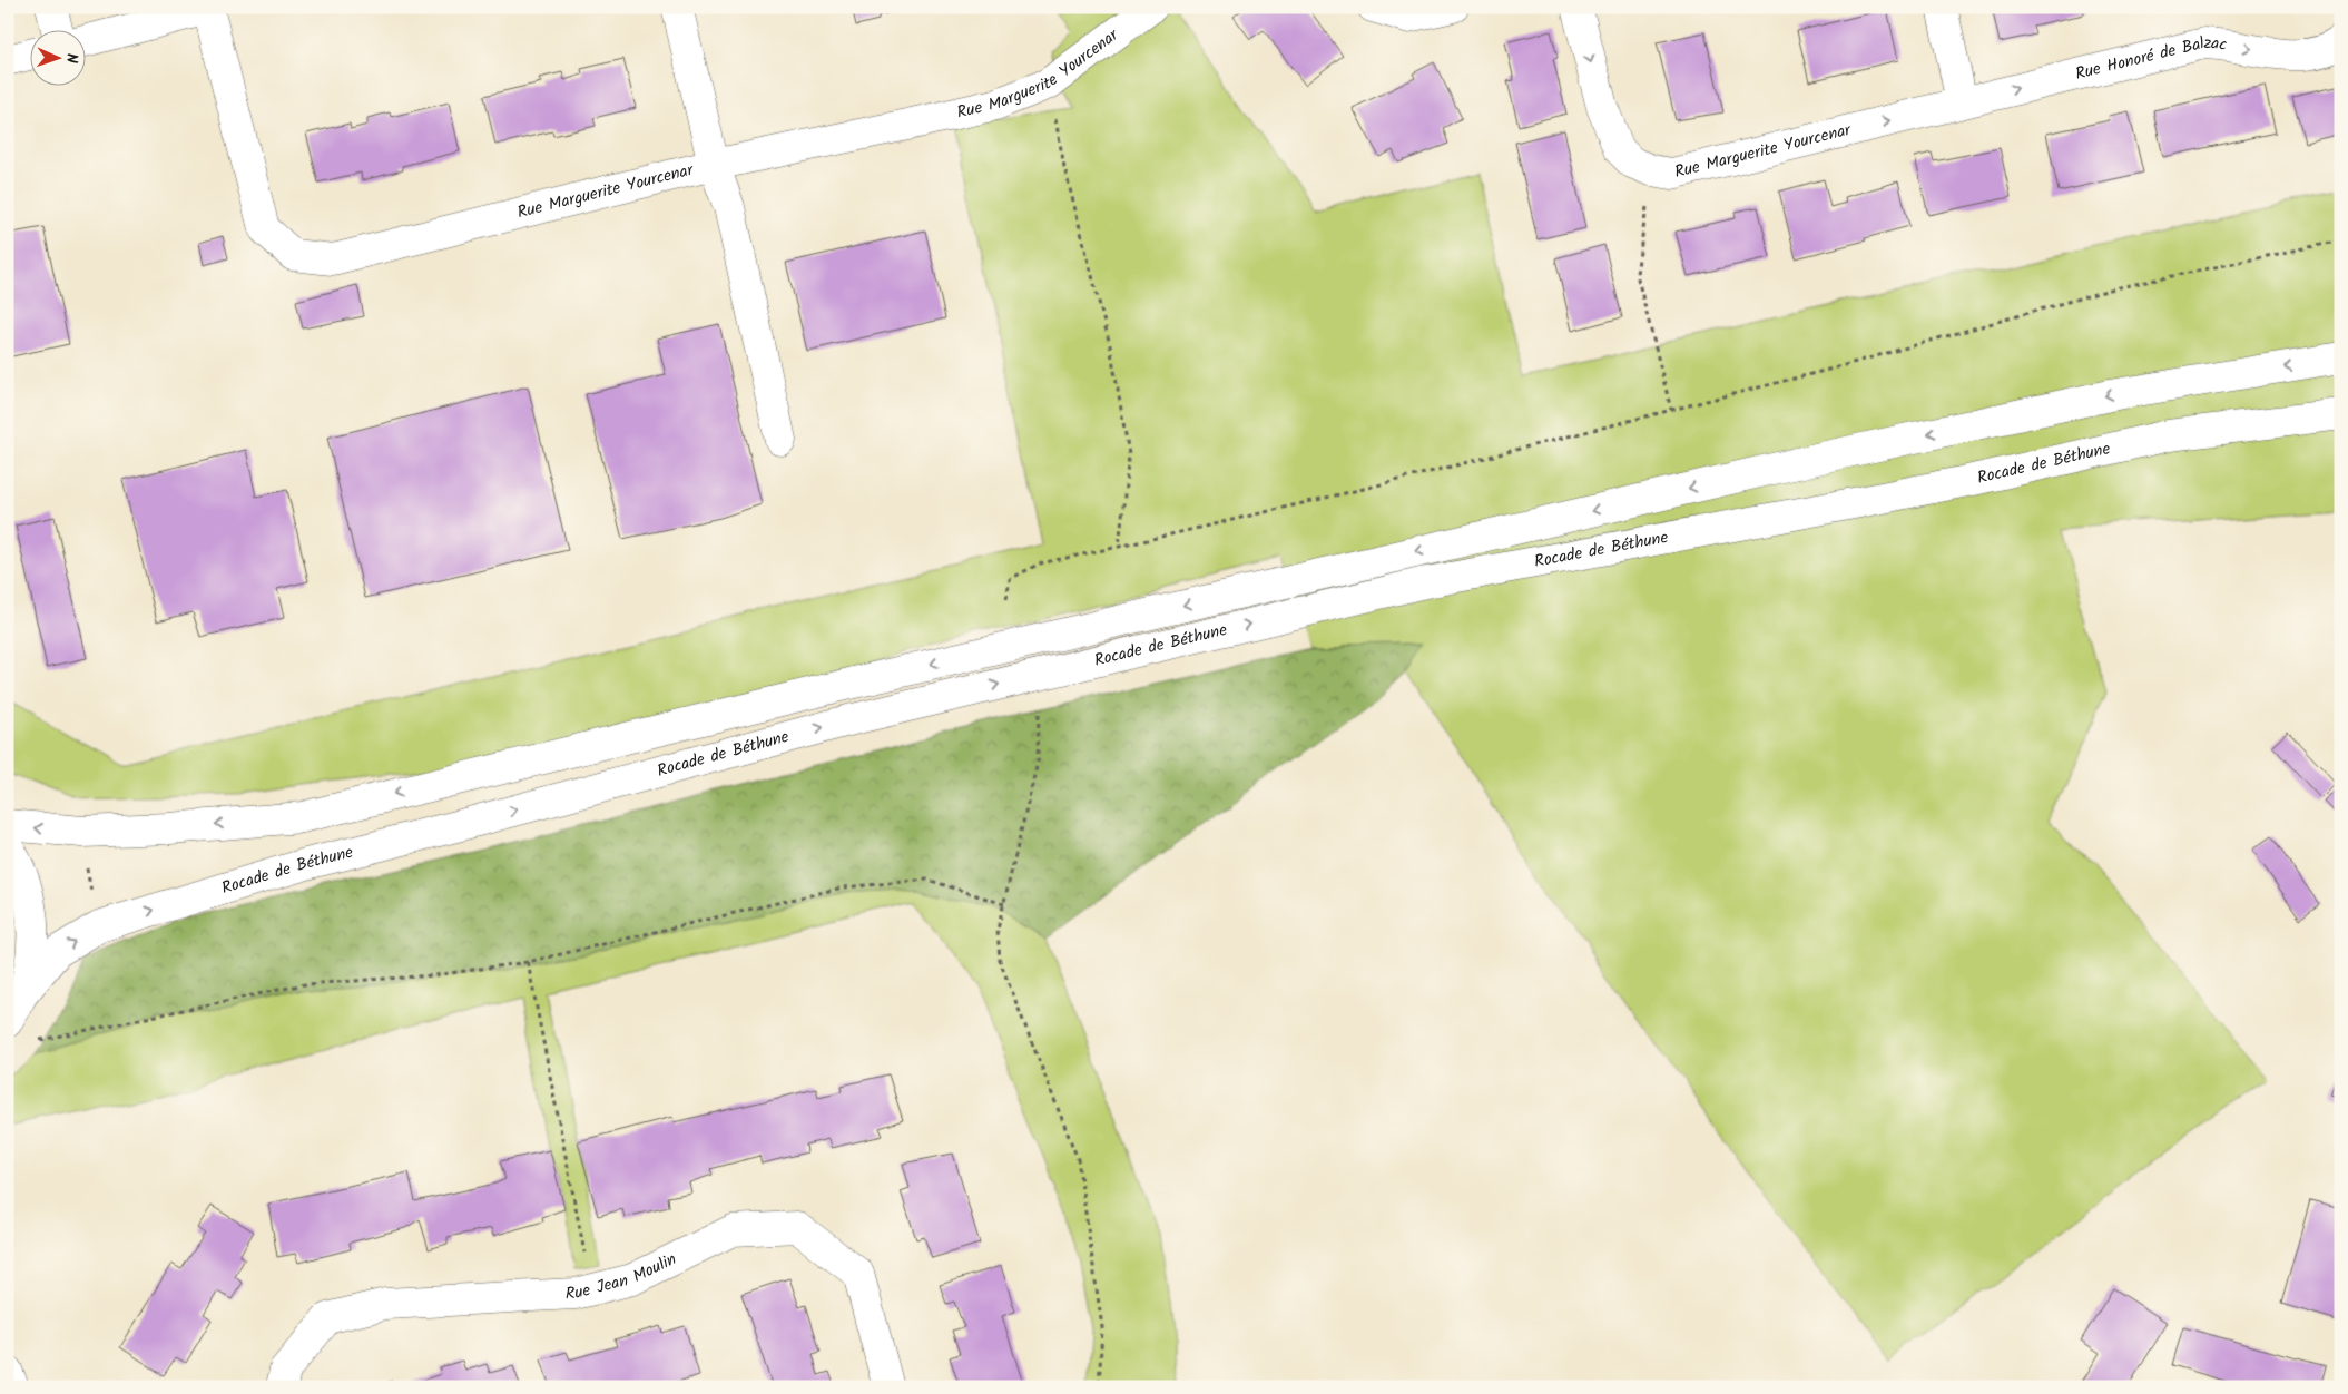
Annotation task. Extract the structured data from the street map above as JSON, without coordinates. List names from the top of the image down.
{
  "streets": {
    "main road": [
      "Rue Honoré de Balzac",
      "Rue Marguerite Yourcenar",
      "Rocade de Béthune",
      "Rue Jean Moulin"
    ]
  },
  "crossings": [
    ["Rue Honoré de Balzac", "Rue Marguerite Yourcenar"]
  ],
  "one_way": ["Rue Honoré de Balzac"],
  "north": "right"
}
